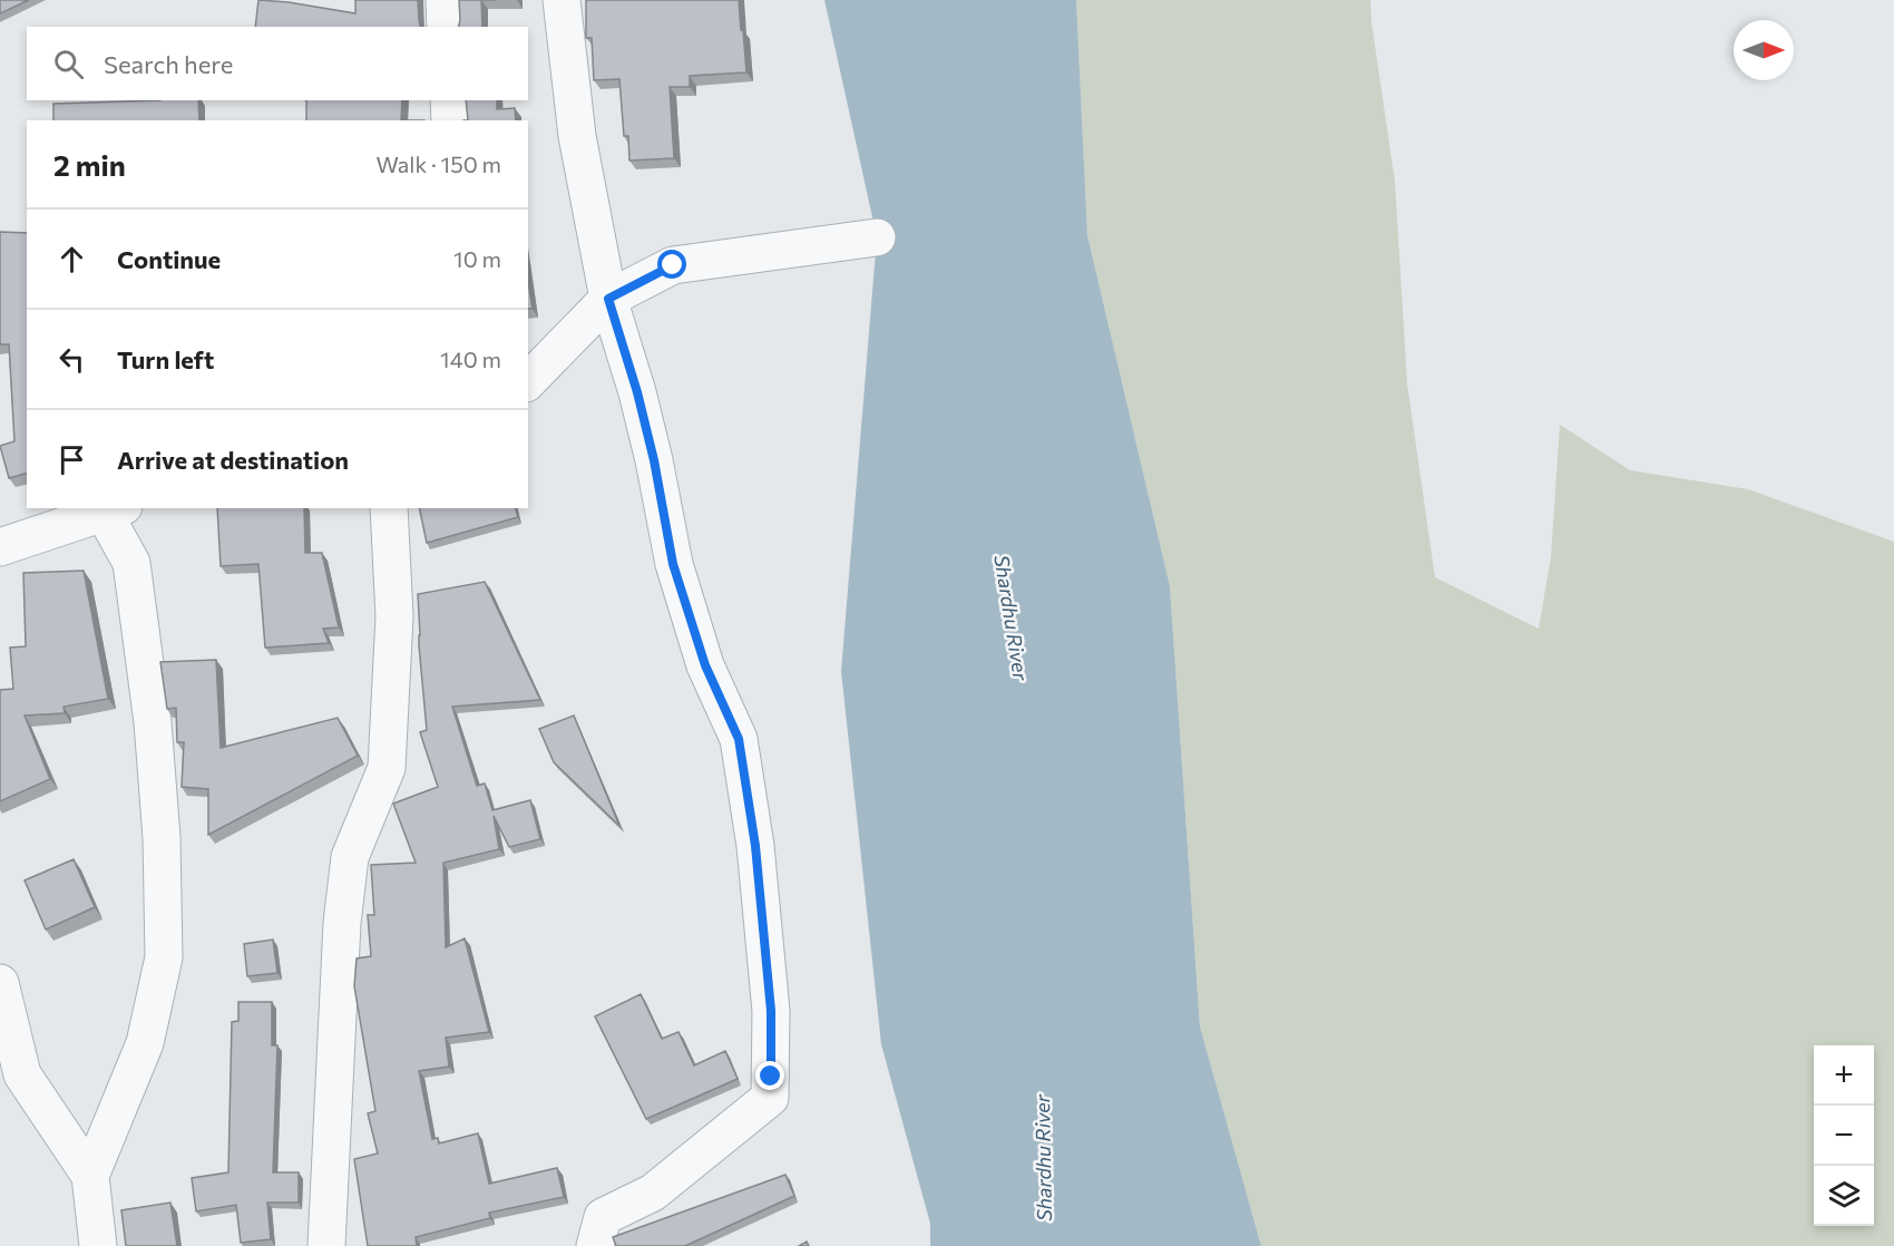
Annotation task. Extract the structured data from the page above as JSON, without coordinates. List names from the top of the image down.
{
  "water": ["Shardhu River"],
  "north": "right",
  "page": {
    "search": "Search here",
    "heading": ["2 min", "Walk · 150 m"],
    "list": [
      ["Continue", "10 m"],
      ["Turn left", "140 m"],
      "Arrive at destination"
    ],
    "map_buttons": ["+", "−"]
  }
}
